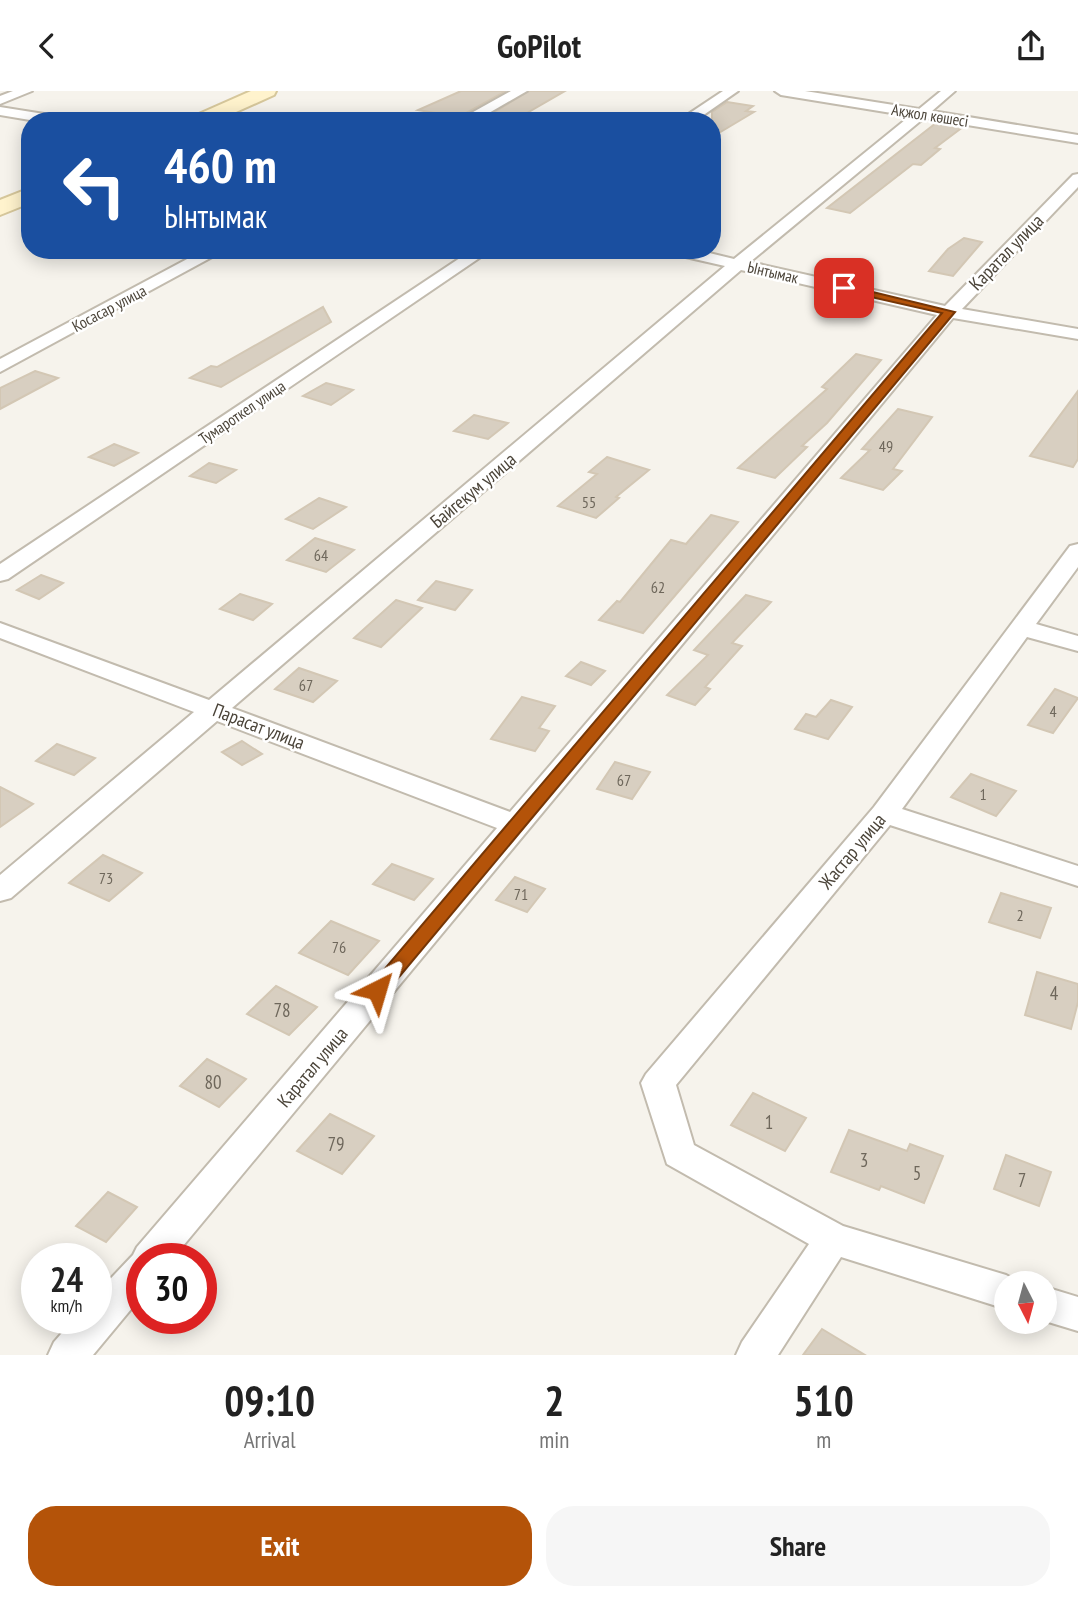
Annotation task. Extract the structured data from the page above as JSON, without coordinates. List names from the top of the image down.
{
  "streets": {
    "street": [
      "Ақжол көшесі",
      "Каратал улица",
      "Ынтымак",
      "Косасар улица",
      "Тумароткел улица",
      "Байгекум улица",
      "Парасат улица",
      "Жастар улица"
    ]
  },
  "crossings": [
    ["Ақжол көшесі", "Байгекум улица"],
    ["Каратал улица", "Ынтымак"],
    ["Каратал улица", "Парасат улица"],
    ["Ынтымак", "Байгекум улица"],
    ["Байгекум улица", "Парасат улица"]
  ],
  "house_numbers": [
    "49",
    "55",
    "64",
    "62",
    "67",
    "4",
    "67",
    "1",
    "73",
    "71",
    "2",
    "76",
    "4",
    "78",
    "80",
    "1",
    "79",
    "3",
    "5",
    "7"
  ],
  "north": "bottom",
  "page": {
    "header": "GoPilot",
    "turn": ["460 m", "Ынтымак"],
    "speed": "24 km/h",
    "limit": "30",
    "eta": [
      "09:10",
      "Arrival",
      "2",
      "min",
      "510",
      "m"
    ],
    "buttons": ["Exit", "Share"]
  }
}
